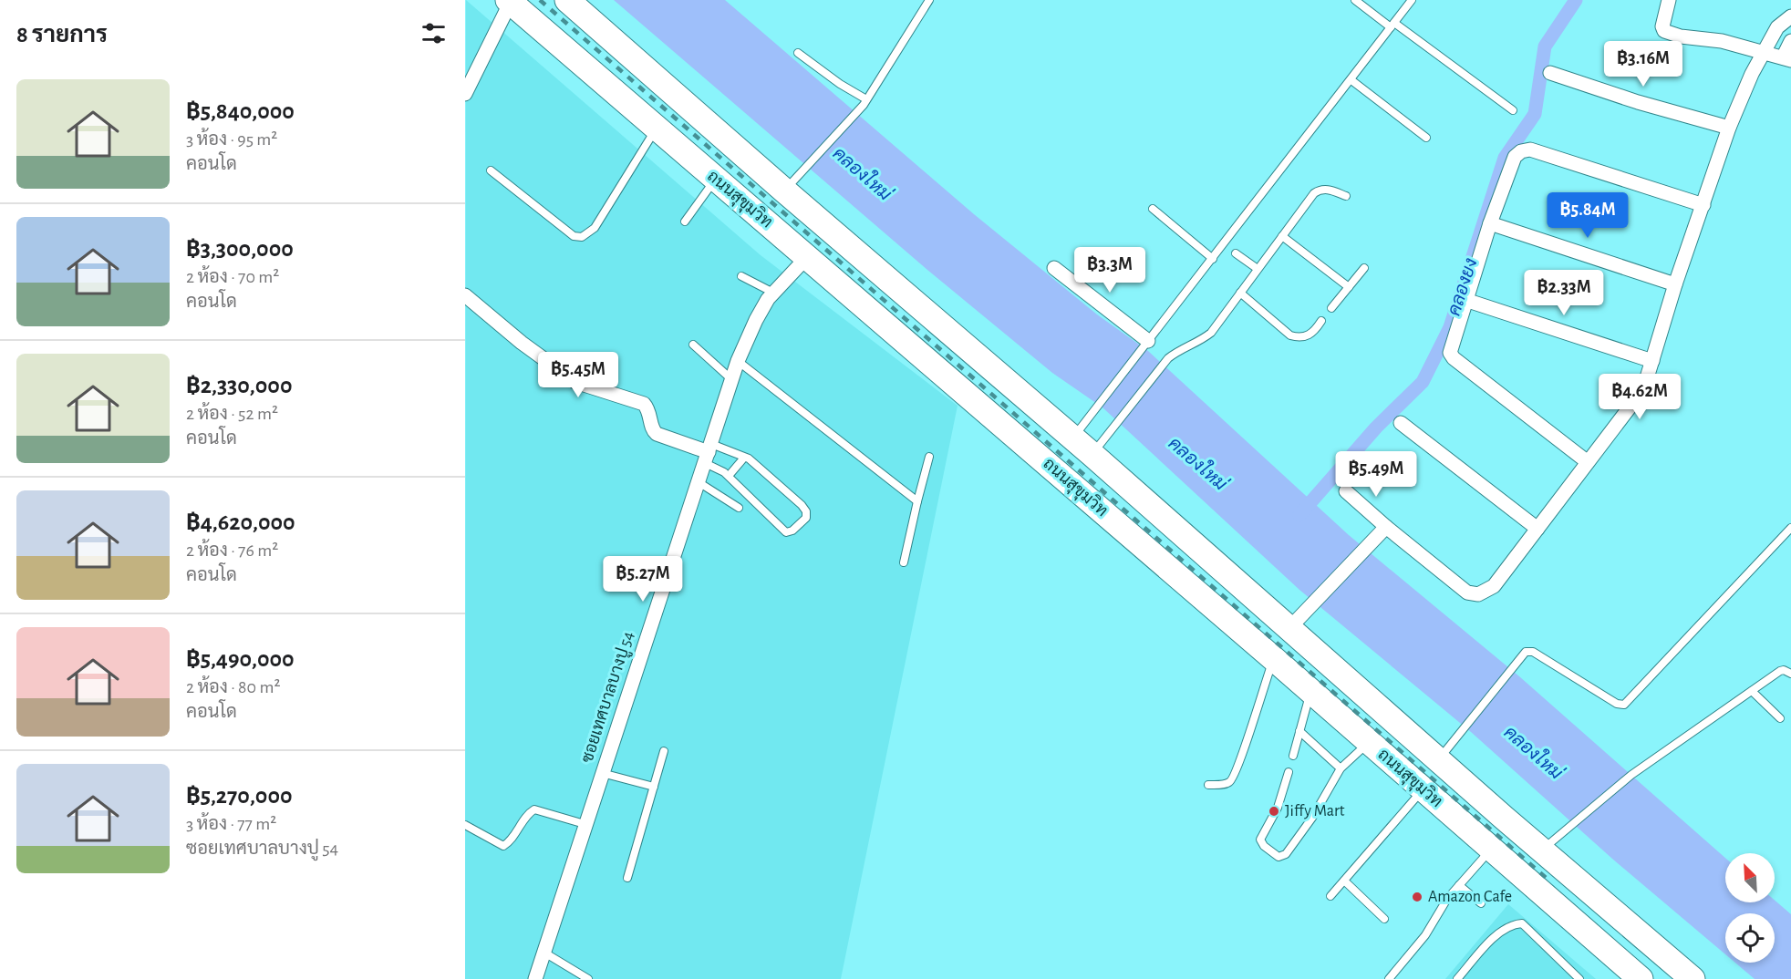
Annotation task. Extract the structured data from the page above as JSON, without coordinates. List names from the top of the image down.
{
  "streets": {
    "highway": ["ถนนสุขุมวิท"],
    "street": ["ซอยเทศบาลบางปู 54"]
  },
  "crossings": [
    ["ถนนสุขุมวิท", "ซอยเทศบาลบางปู 54"]
  ],
  "water": ["คลองใหม่", "คลองยง"],
  "places": ["Jiffy Mart", "Amazon Cafe"],
  "north": "top left",
  "page": {
    "heading": "8 รายการ",
    "price": [
      "฿3.16M",
      "฿5.84M",
      "฿3.3M",
      "฿2.33M",
      "฿5.45M",
      "฿4.62M",
      "฿5.49M",
      "฿5.27M"
    ],
    "list": [
      {
        "name": "฿5,840,000",
        "note": "3 ห้อง · 95 m² · คอนโด"
      },
      {
        "name": "฿3,300,000",
        "note": "2 ห้อง · 70 m² · คอนโด"
      },
      {
        "name": "฿2,330,000",
        "note": "2 ห้อง · 52 m² · คอนโด"
      },
      {
        "name": "฿4,620,000",
        "note": "2 ห้อง · 76 m² · คอนโด"
      },
      {
        "name": "฿5,490,000",
        "note": "2 ห้อง · 80 m² · คอนโด"
      },
      {
        "name": "฿5,270,000",
        "note": "3 ห้อง · 77 m² · ซอยเทศบาลบางปู 54"
      }
    ]
  }
}
